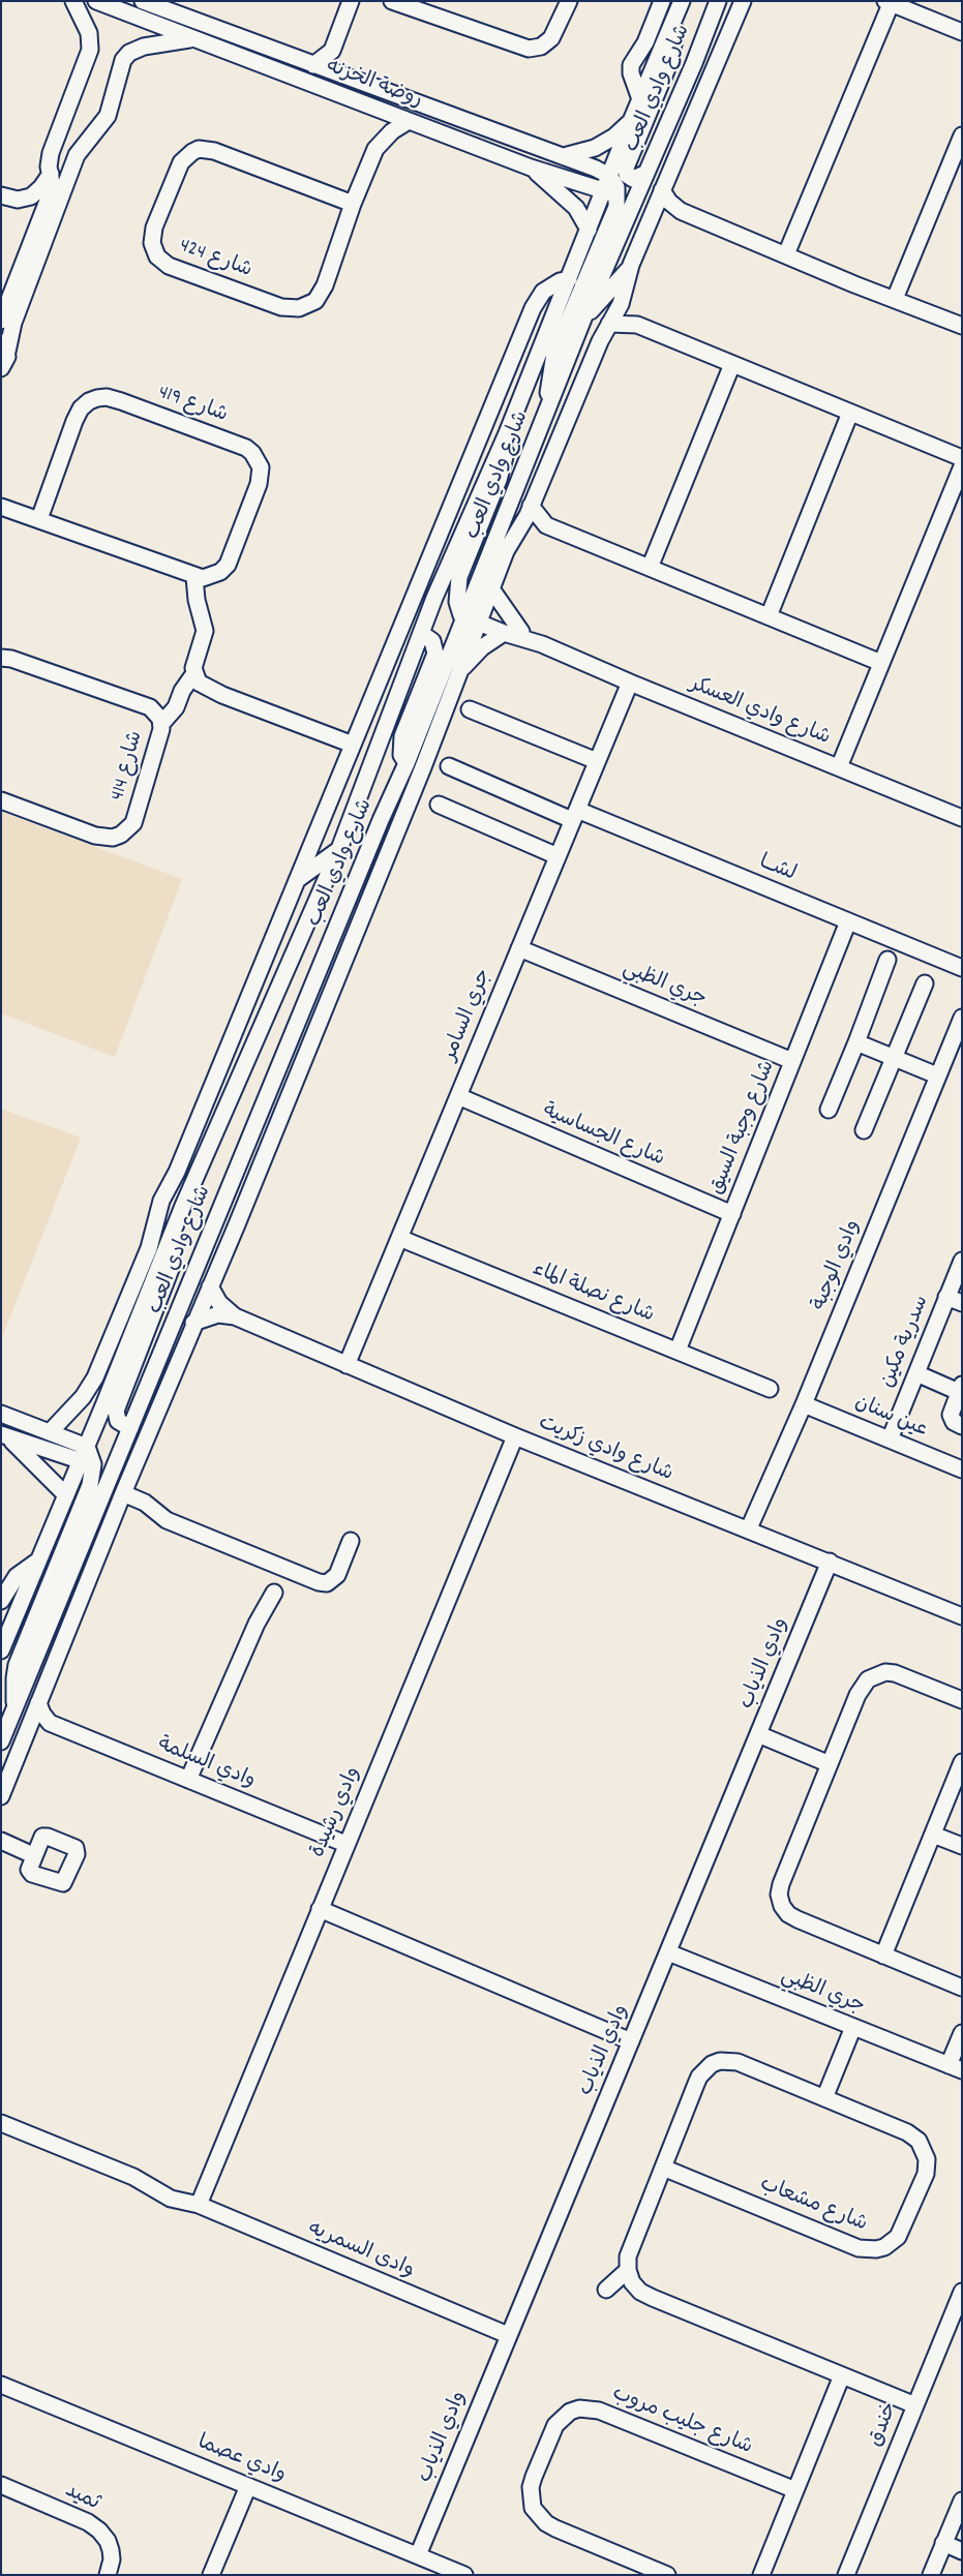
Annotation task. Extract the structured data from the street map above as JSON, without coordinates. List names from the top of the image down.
{
  "streets": {
    "street": [
      "روضة الخزنه",
      "شارع وادي العب",
      "شارع 424",
      "شارع 419",
      "شارع وادي العسكر",
      "شارع 414",
      "لشــا",
      "جري الظبي",
      "جري السامر",
      "شارع وجبة السيق",
      "شارع الجساسية",
      "وادي الوجبة",
      "شارع نصلة الماء",
      "سدرية مكين",
      "عين سنان",
      "شارع وادي زكريت",
      "وادي الذياب",
      "وادي السلمة",
      "وادي رشيدة",
      "شارع مشعاب",
      "وادى السمريه",
      "شارع جليب مروب",
      "خندق",
      "وادي عصما",
      "ثميد"
    ]
  },
  "crossings": [
    ["روضة الخزنه", "شارع وادي العب"],
    ["روضة الخزنه", "شارع 424"],
    ["شارع وادي العب", "شارع وادي العسكر"],
    ["شارع وادي العسكر", "جري السامر"],
    ["لشــا", "جري السامر"],
    ["لشــا", "شارع وجبة السيق"],
    ["جري الظبي", "جري السامر"],
    ["جري الظبي", "شارع وجبة السيق"],
    ["جري الظبي", "وادي الذياب"],
    ["جري السامر", "شارع الجساسية"],
    ["جري السامر", "شارع نصلة الماء"],
    ["جري السامر", "شارع وادي زكريت"],
    ["شارع وجبة السيق", "شارع الجساسية"],
    ["شارع وجبة السيق", "شارع نصلة الماء"],
    ["وادي الوجبة", "عين سنان"],
    ["وادي الوجبة", "شارع وادي زكريت"],
    ["سدرية مكين", "عين سنان"],
    ["شارع وادي زكريت", "وادي الذياب"],
    ["شارع وادي زكريت", "وادي رشيدة"],
    ["وادي الذياب", "وادى السمريه"],
    ["وادي الذياب", "وادي عصما"],
    ["وادي السلمة", "وادي رشيدة"],
    ["وادي رشيدة", "وادى السمريه"]
  ]
}
